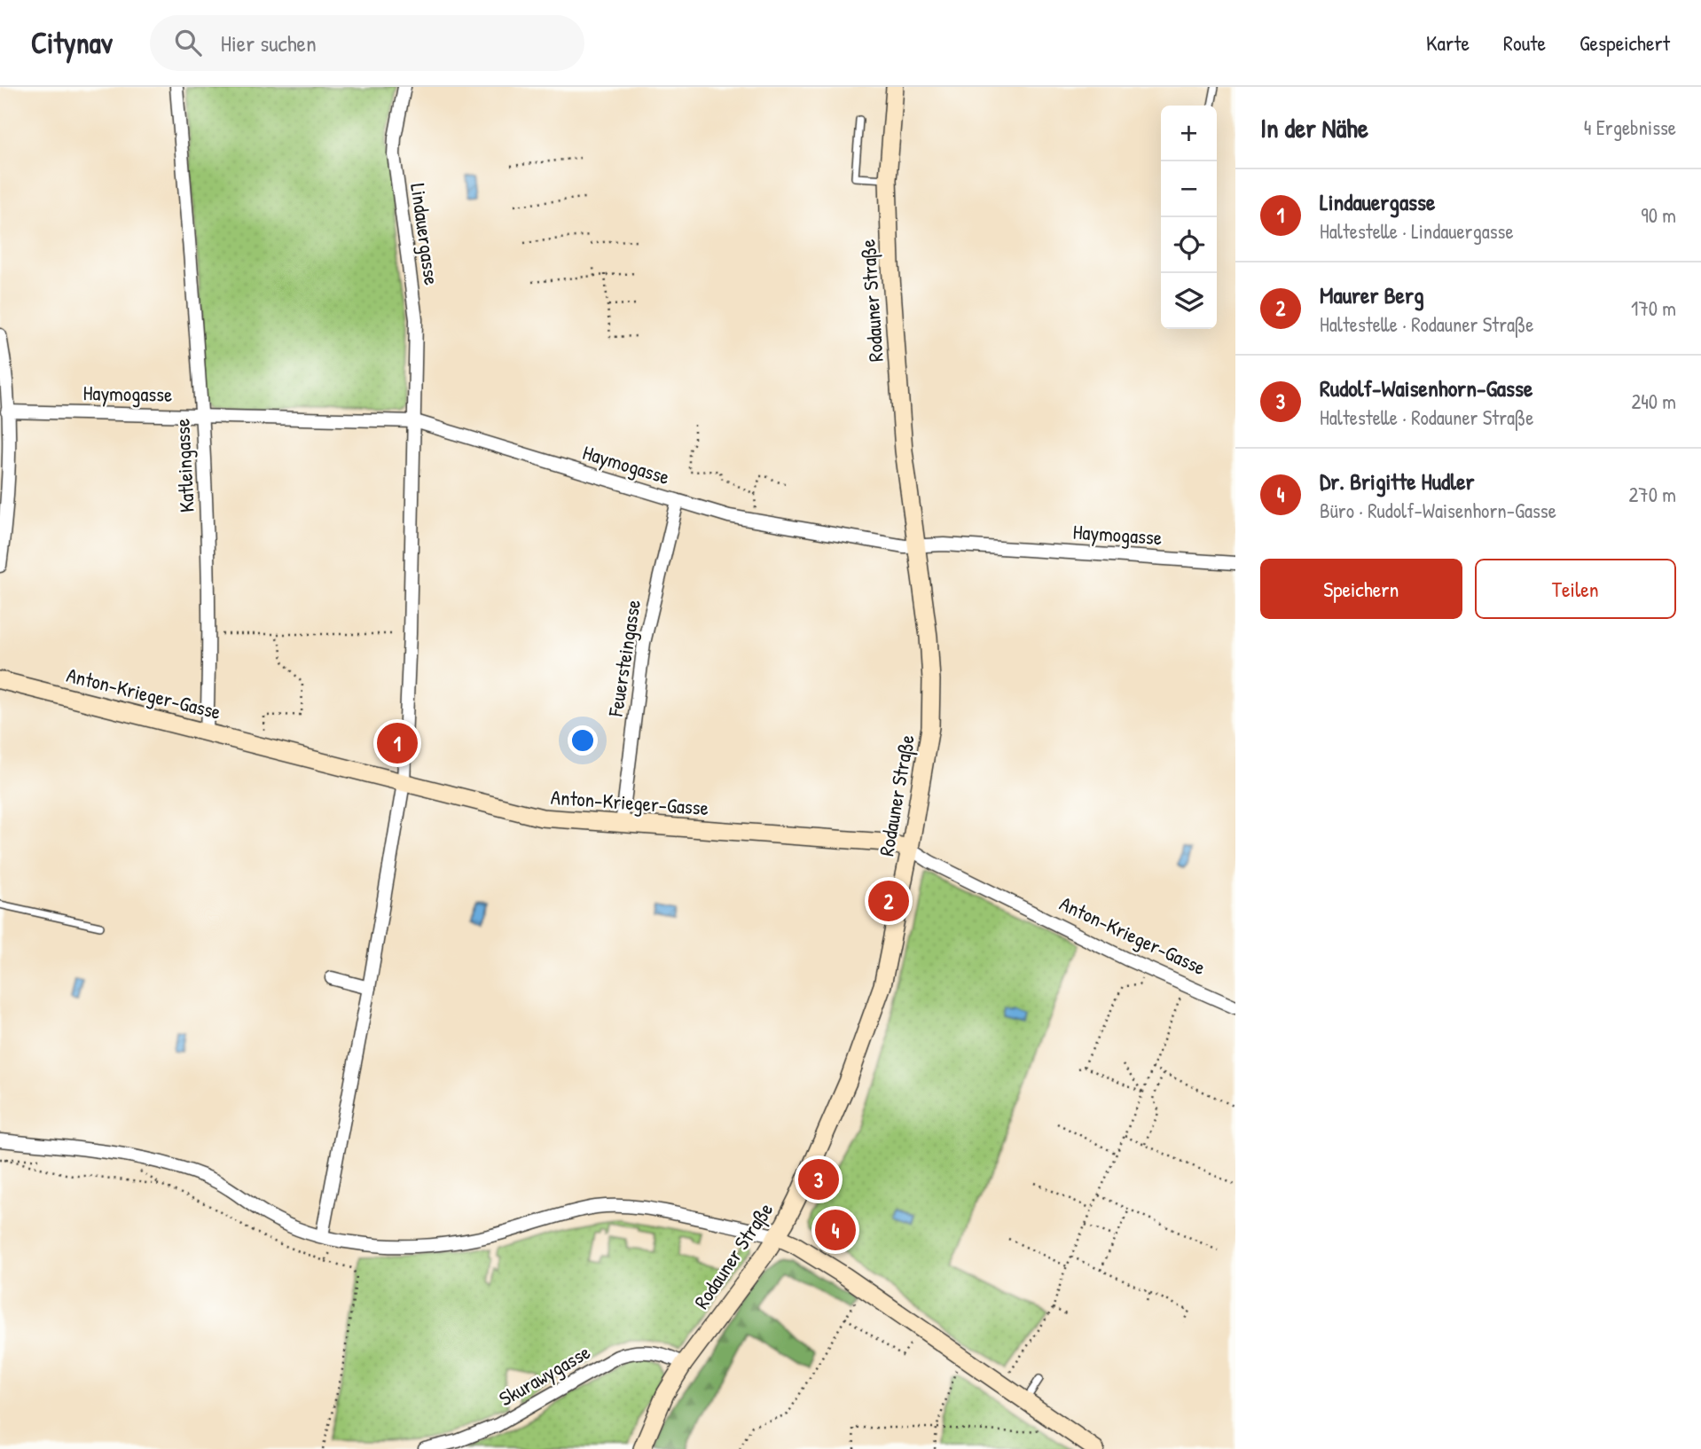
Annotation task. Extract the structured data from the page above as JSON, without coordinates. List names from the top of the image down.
{
  "streets": {
    "main road": ["Rodauner Straße", "Anton-Krieger-Gasse"],
    "street": [
      "Lindauergasse",
      "Haymogasse",
      "Katleingasse",
      "Feuersteingasse",
      "Skurawygasse"
    ]
  },
  "crossings": [
    ["Lindauergasse", "Haymogasse"],
    ["Lindauergasse", "Anton-Krieger-Gasse"],
    ["Rodauner Straße", "Haymogasse"],
    ["Rodauner Straße", "Anton-Krieger-Gasse"],
    ["Rodauner Straße", "Skurawygasse"],
    ["Haymogasse", "Katleingasse"],
    ["Haymogasse", "Feuersteingasse"],
    ["Katleingasse", "Anton-Krieger-Gasse"],
    ["Feuersteingasse", "Anton-Krieger-Gasse"]
  ],
  "page": {
    "header": "Citynav",
    "search": "Hier suchen",
    "nav": ["Karte", "Route", "Gespeichert"],
    "heading": ["In der Nähe", "4 Ergebnisse"],
    "map_buttons": ["+", "−"],
    "list": [
      {
        "mark": "1",
        "name": "Lindauergasse",
        "note": "Haltestelle · Lindauergasse",
        "value": "90 m"
      },
      {
        "mark": "2",
        "name": "Maurer Berg",
        "note": "Haltestelle · Rodauner Straße",
        "value": "170 m"
      },
      {
        "mark": "3",
        "name": "Rudolf-Waisenhorn-Gasse",
        "note": "Haltestelle · Rodauner Straße",
        "value": "240 m"
      },
      {
        "mark": "4",
        "name": "Dr. Brigitte Hudler",
        "note": "Büro · Rudolf-Waisenhorn-Gasse",
        "value": "270 m"
      }
    ],
    "buttons": ["Speichern", "Teilen"],
    "pins": [
      "1",
      "2",
      "3",
      "4"
    ]
  }
}
